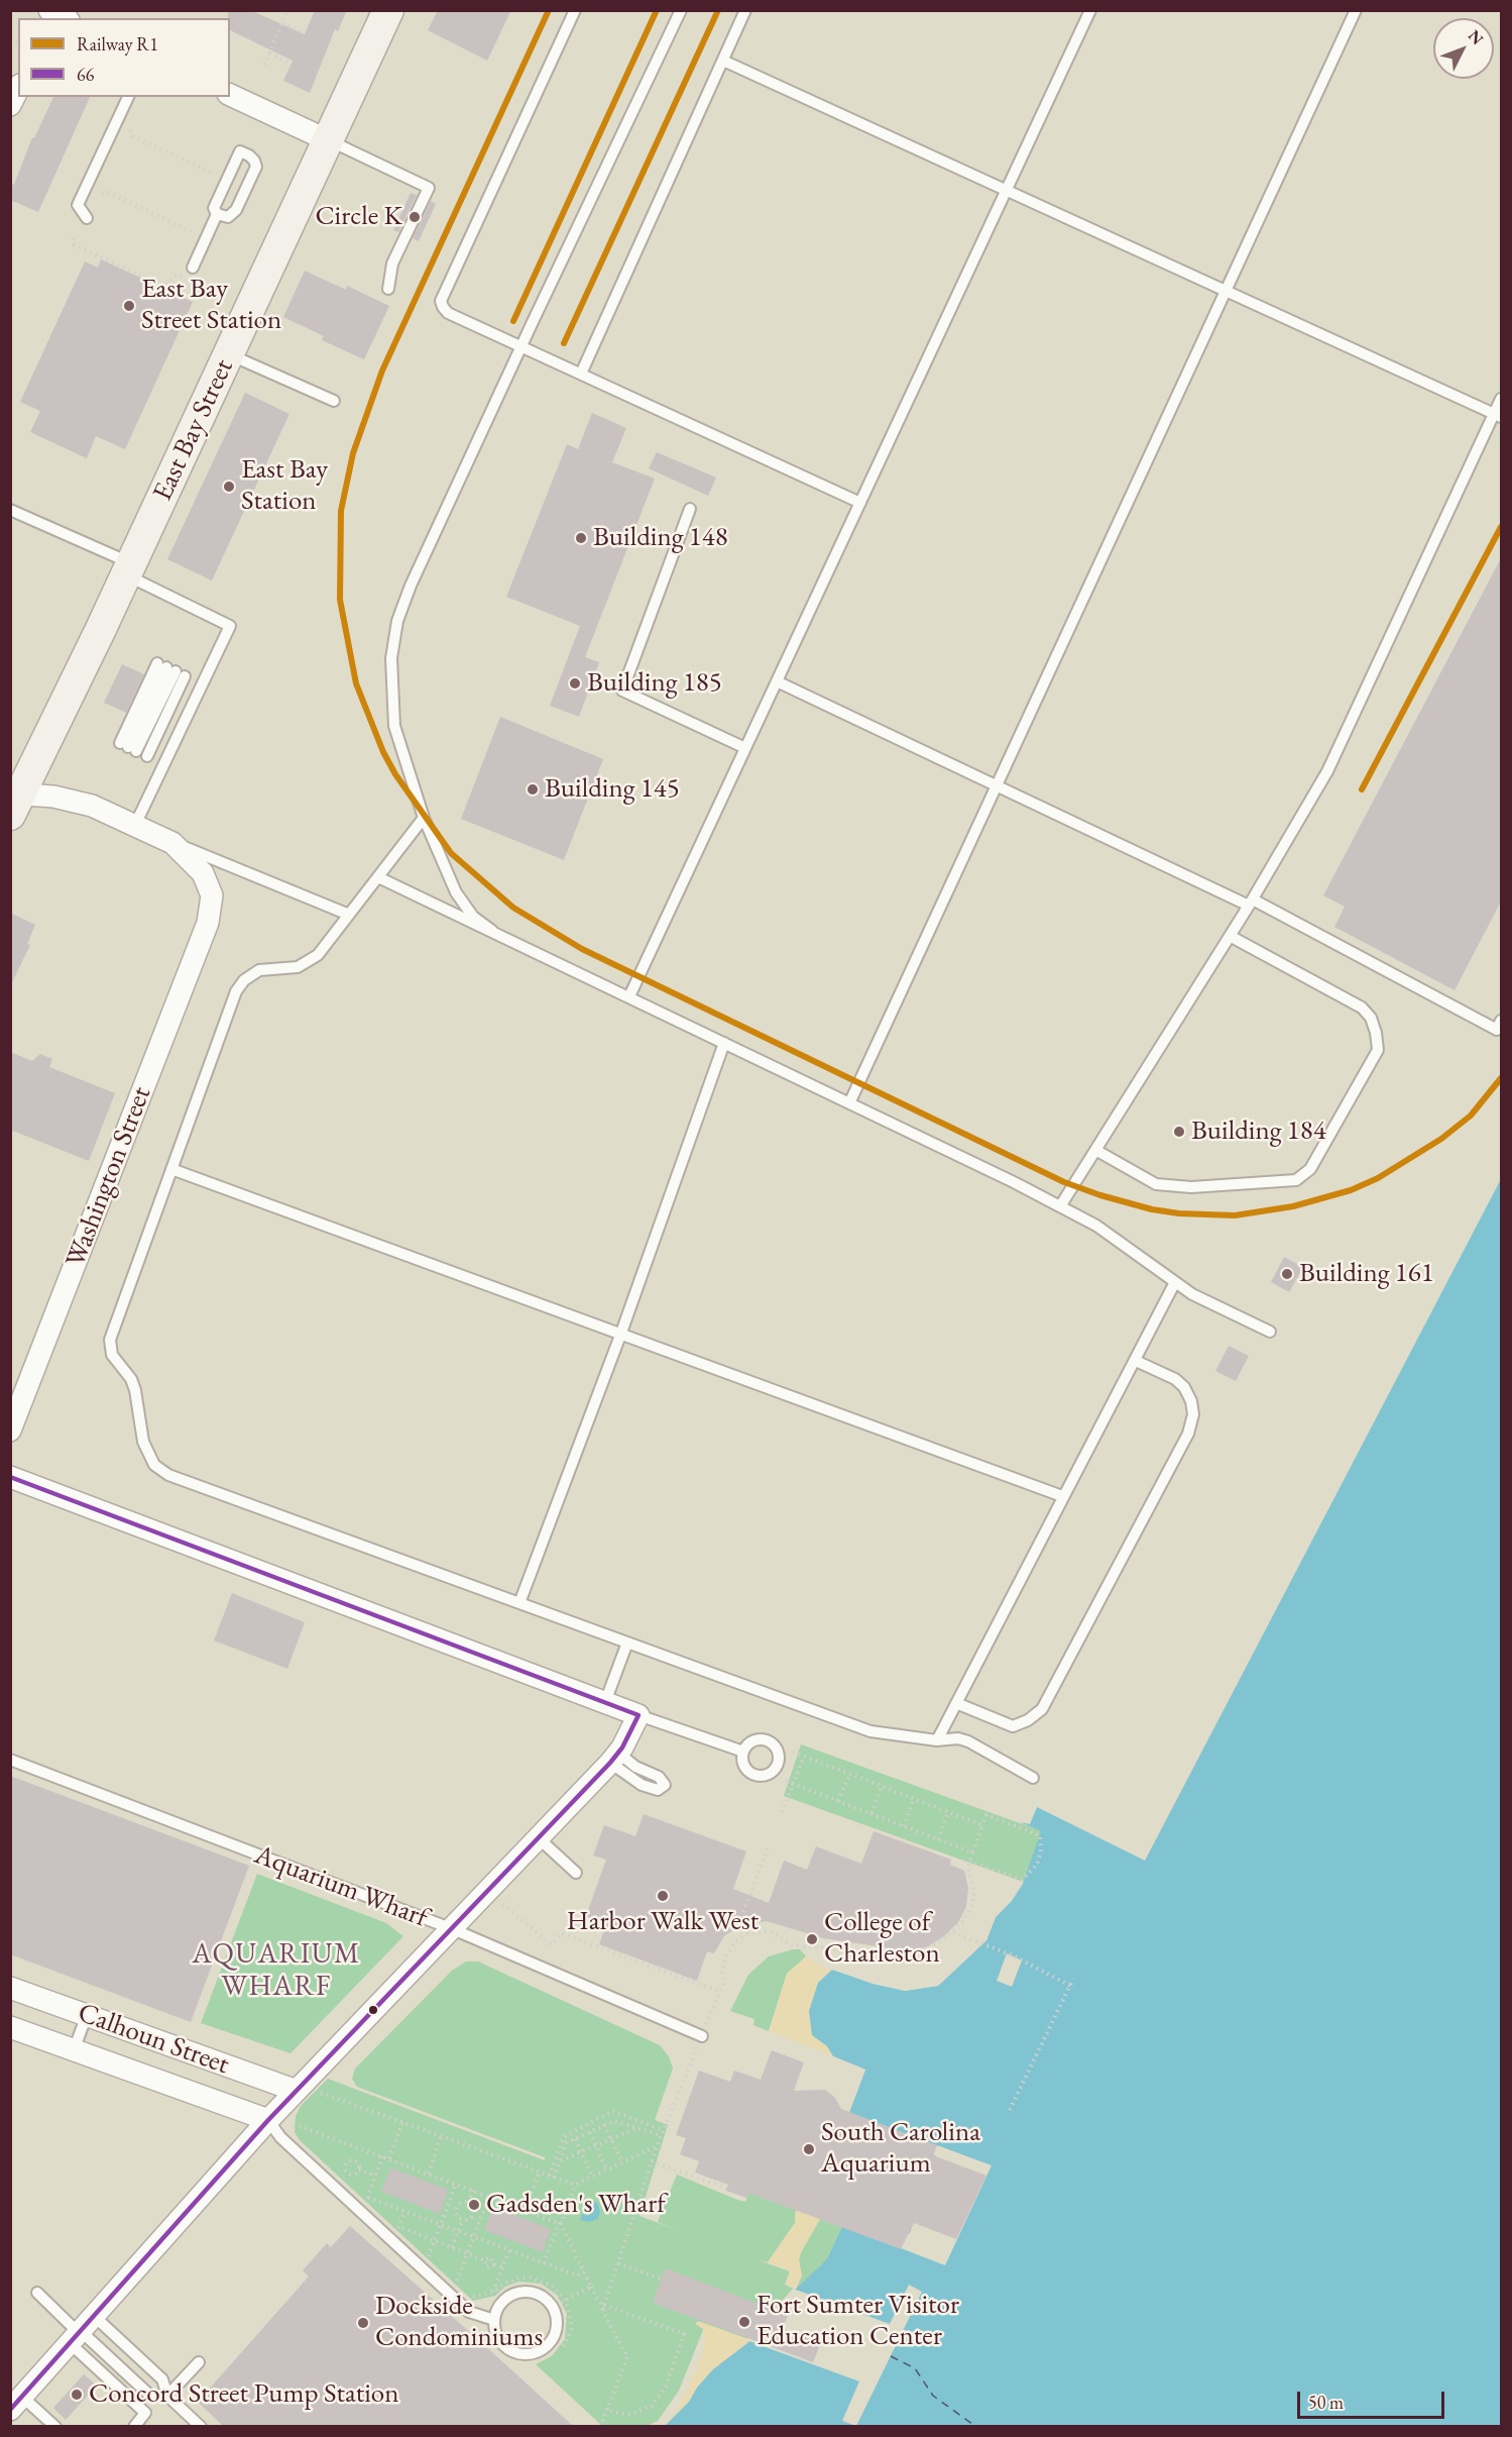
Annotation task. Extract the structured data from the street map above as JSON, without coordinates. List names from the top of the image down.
{
  "streets": {
    "main road": ["East Bay Street"],
    "street": ["Washington Street", "Calhoun Street"],
    "lane": ["Aquarium Wharf"]
  },
  "districts": ["AQUARIUM WHARF"],
  "places": [
    "Circle K",
    "East Bay Street Station",
    "East Bay Station",
    "Building 148",
    "Building 185",
    "Building 145",
    "Building 184",
    "Building 161",
    "Harbor Walk West",
    "College of Charleston",
    "South Carolina Aquarium",
    "Gadsden's Wharf",
    "Fort Sumter Visitor Education Center",
    "Dockside Condominiums",
    "Concord Street Pump Station"
  ],
  "lines": ["rail line R1", "transit line 66"],
  "legend": ["Railway R1", "66"],
  "scale_bar": "50 m",
  "north": "top right"
}
